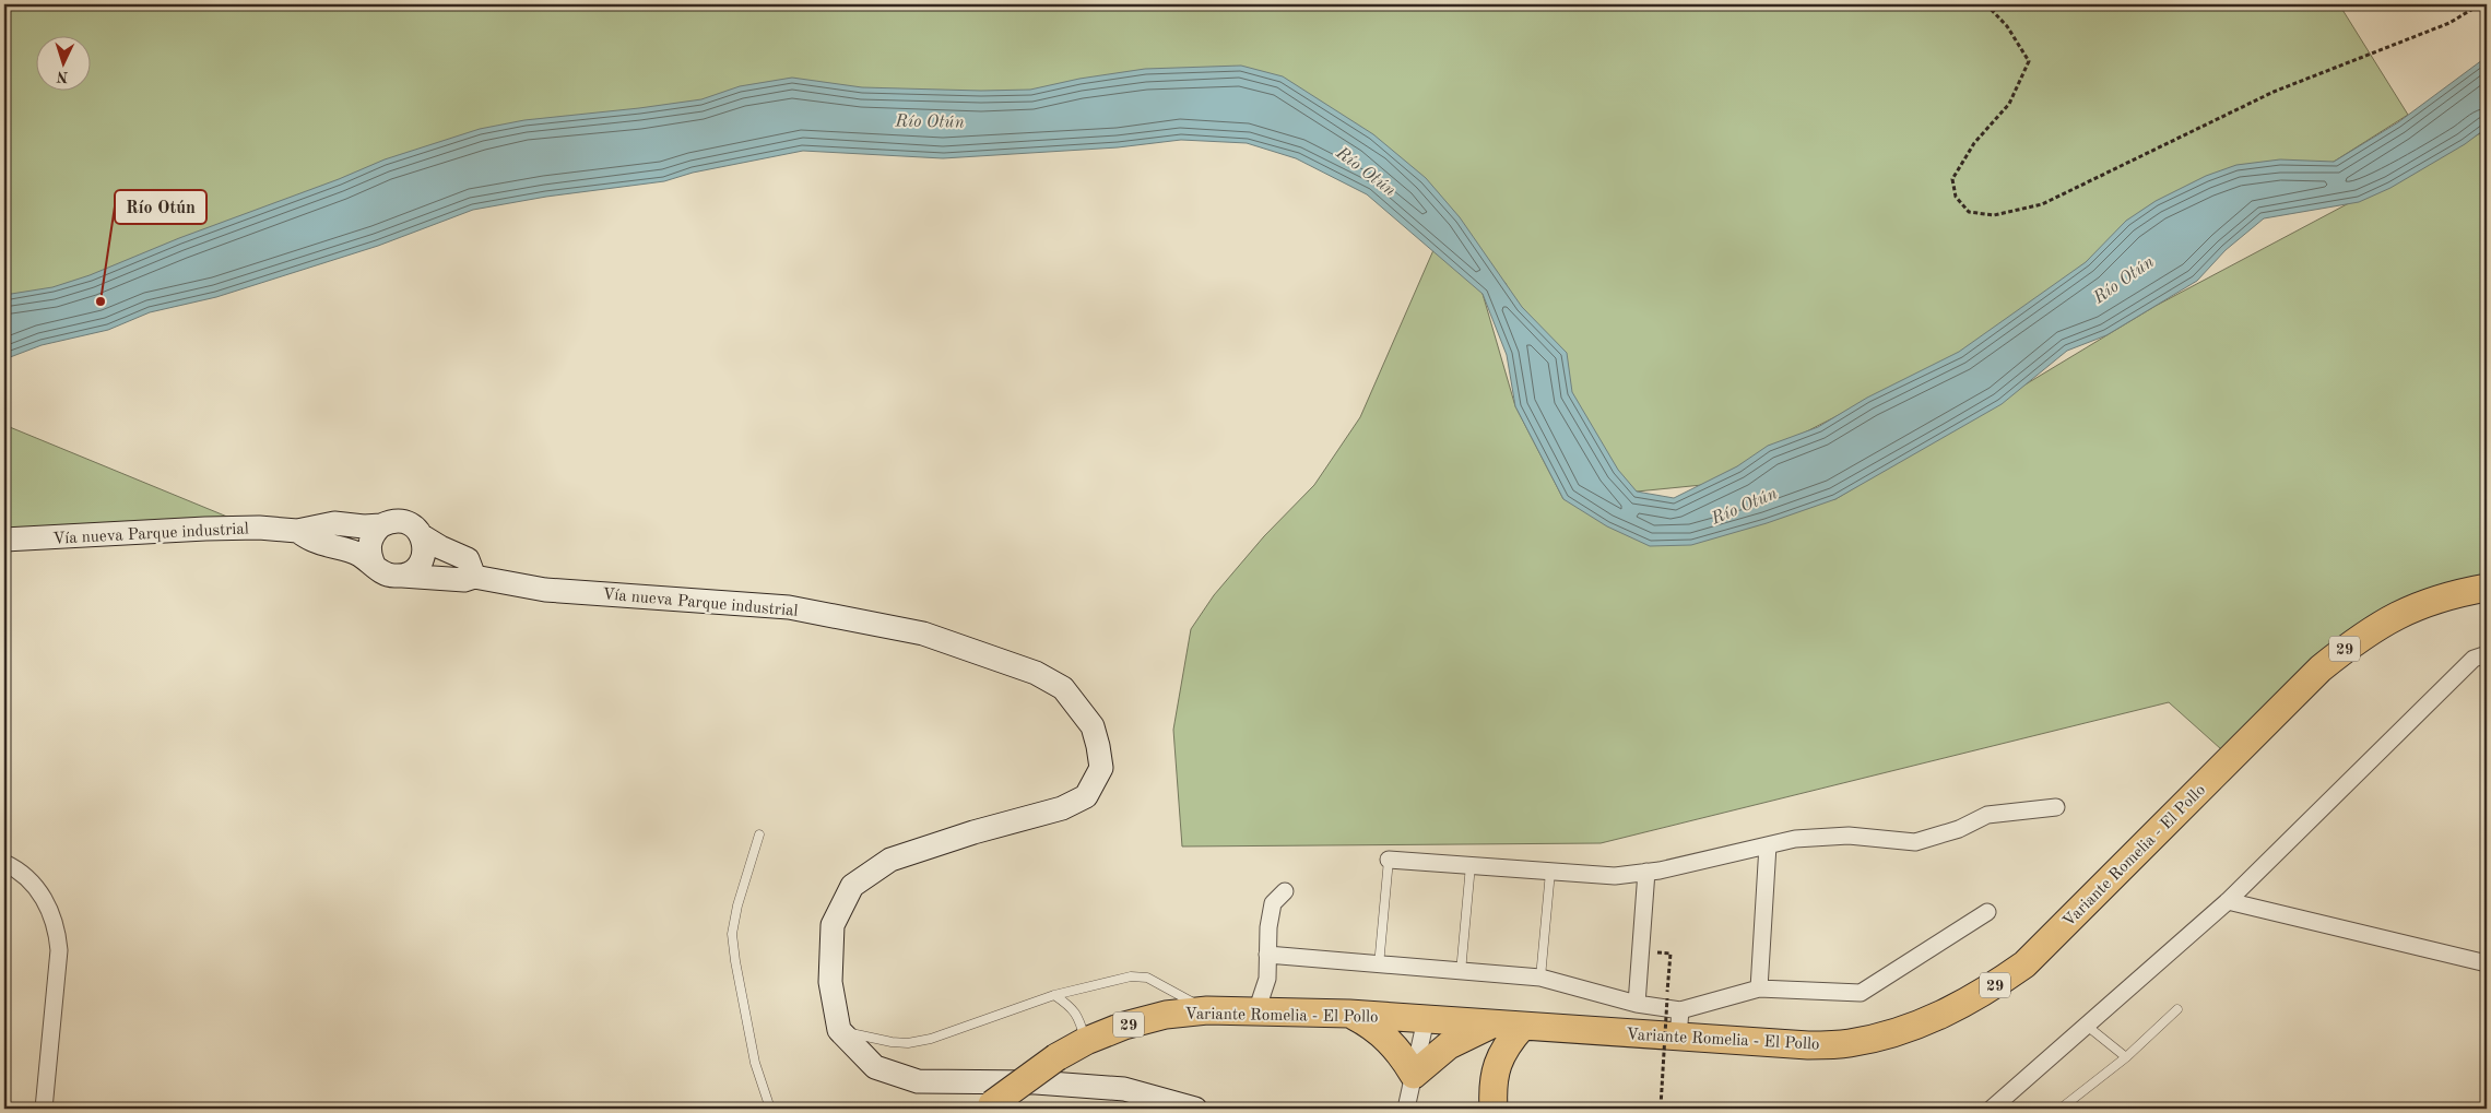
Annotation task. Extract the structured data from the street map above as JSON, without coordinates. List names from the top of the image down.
{
  "streets": {
    "highway": ["29", "Variante Romelia - El Pollo"],
    "main road": ["Vía nueva Parque industrial"]
  },
  "water": ["Río Otún"],
  "places": ["Río Otún"],
  "north": "bottom"
}
